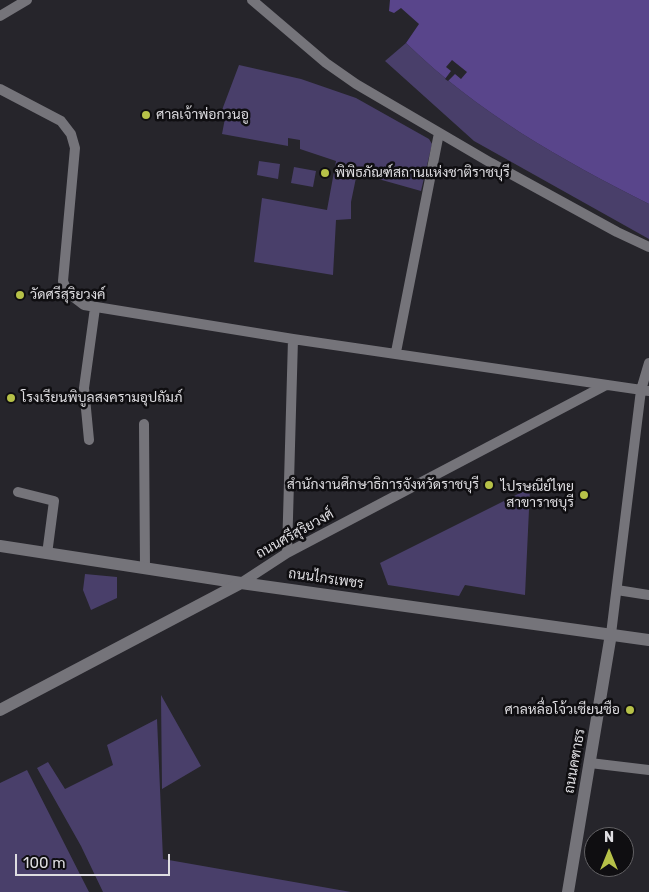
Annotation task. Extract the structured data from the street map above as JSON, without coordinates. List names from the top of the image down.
{
  "streets": {
    "main road": ["ถนนศรีสุริยวงศ์", "ถนนไกรเพชร", "ถนนคฑาธร"]
  },
  "crossings": [
    ["ถนนศรีสุริยวงศ์", "ถนนไกรเพชร"],
    ["ถนนไกรเพชร", "ถนนคฑาธร"]
  ],
  "places": [
    "ศาลเจ้าพ่อกวนอู",
    "พิพิธภัณฑ์สถานแห่งชาติราชบุรี",
    "วัดศรีสุริยวงค์",
    "โรงเรียนพิบูลสงครามอุปถัมภ์",
    "สำนักงานศึกษาธิการจังหวัดราชบุรี",
    "ไปรษณีย์ไทย สาขาราชบุรี",
    "ศาลหลื่อโจ้วเซียนซือ"
  ],
  "scale_bar": "100 m",
  "north": "top"
}
